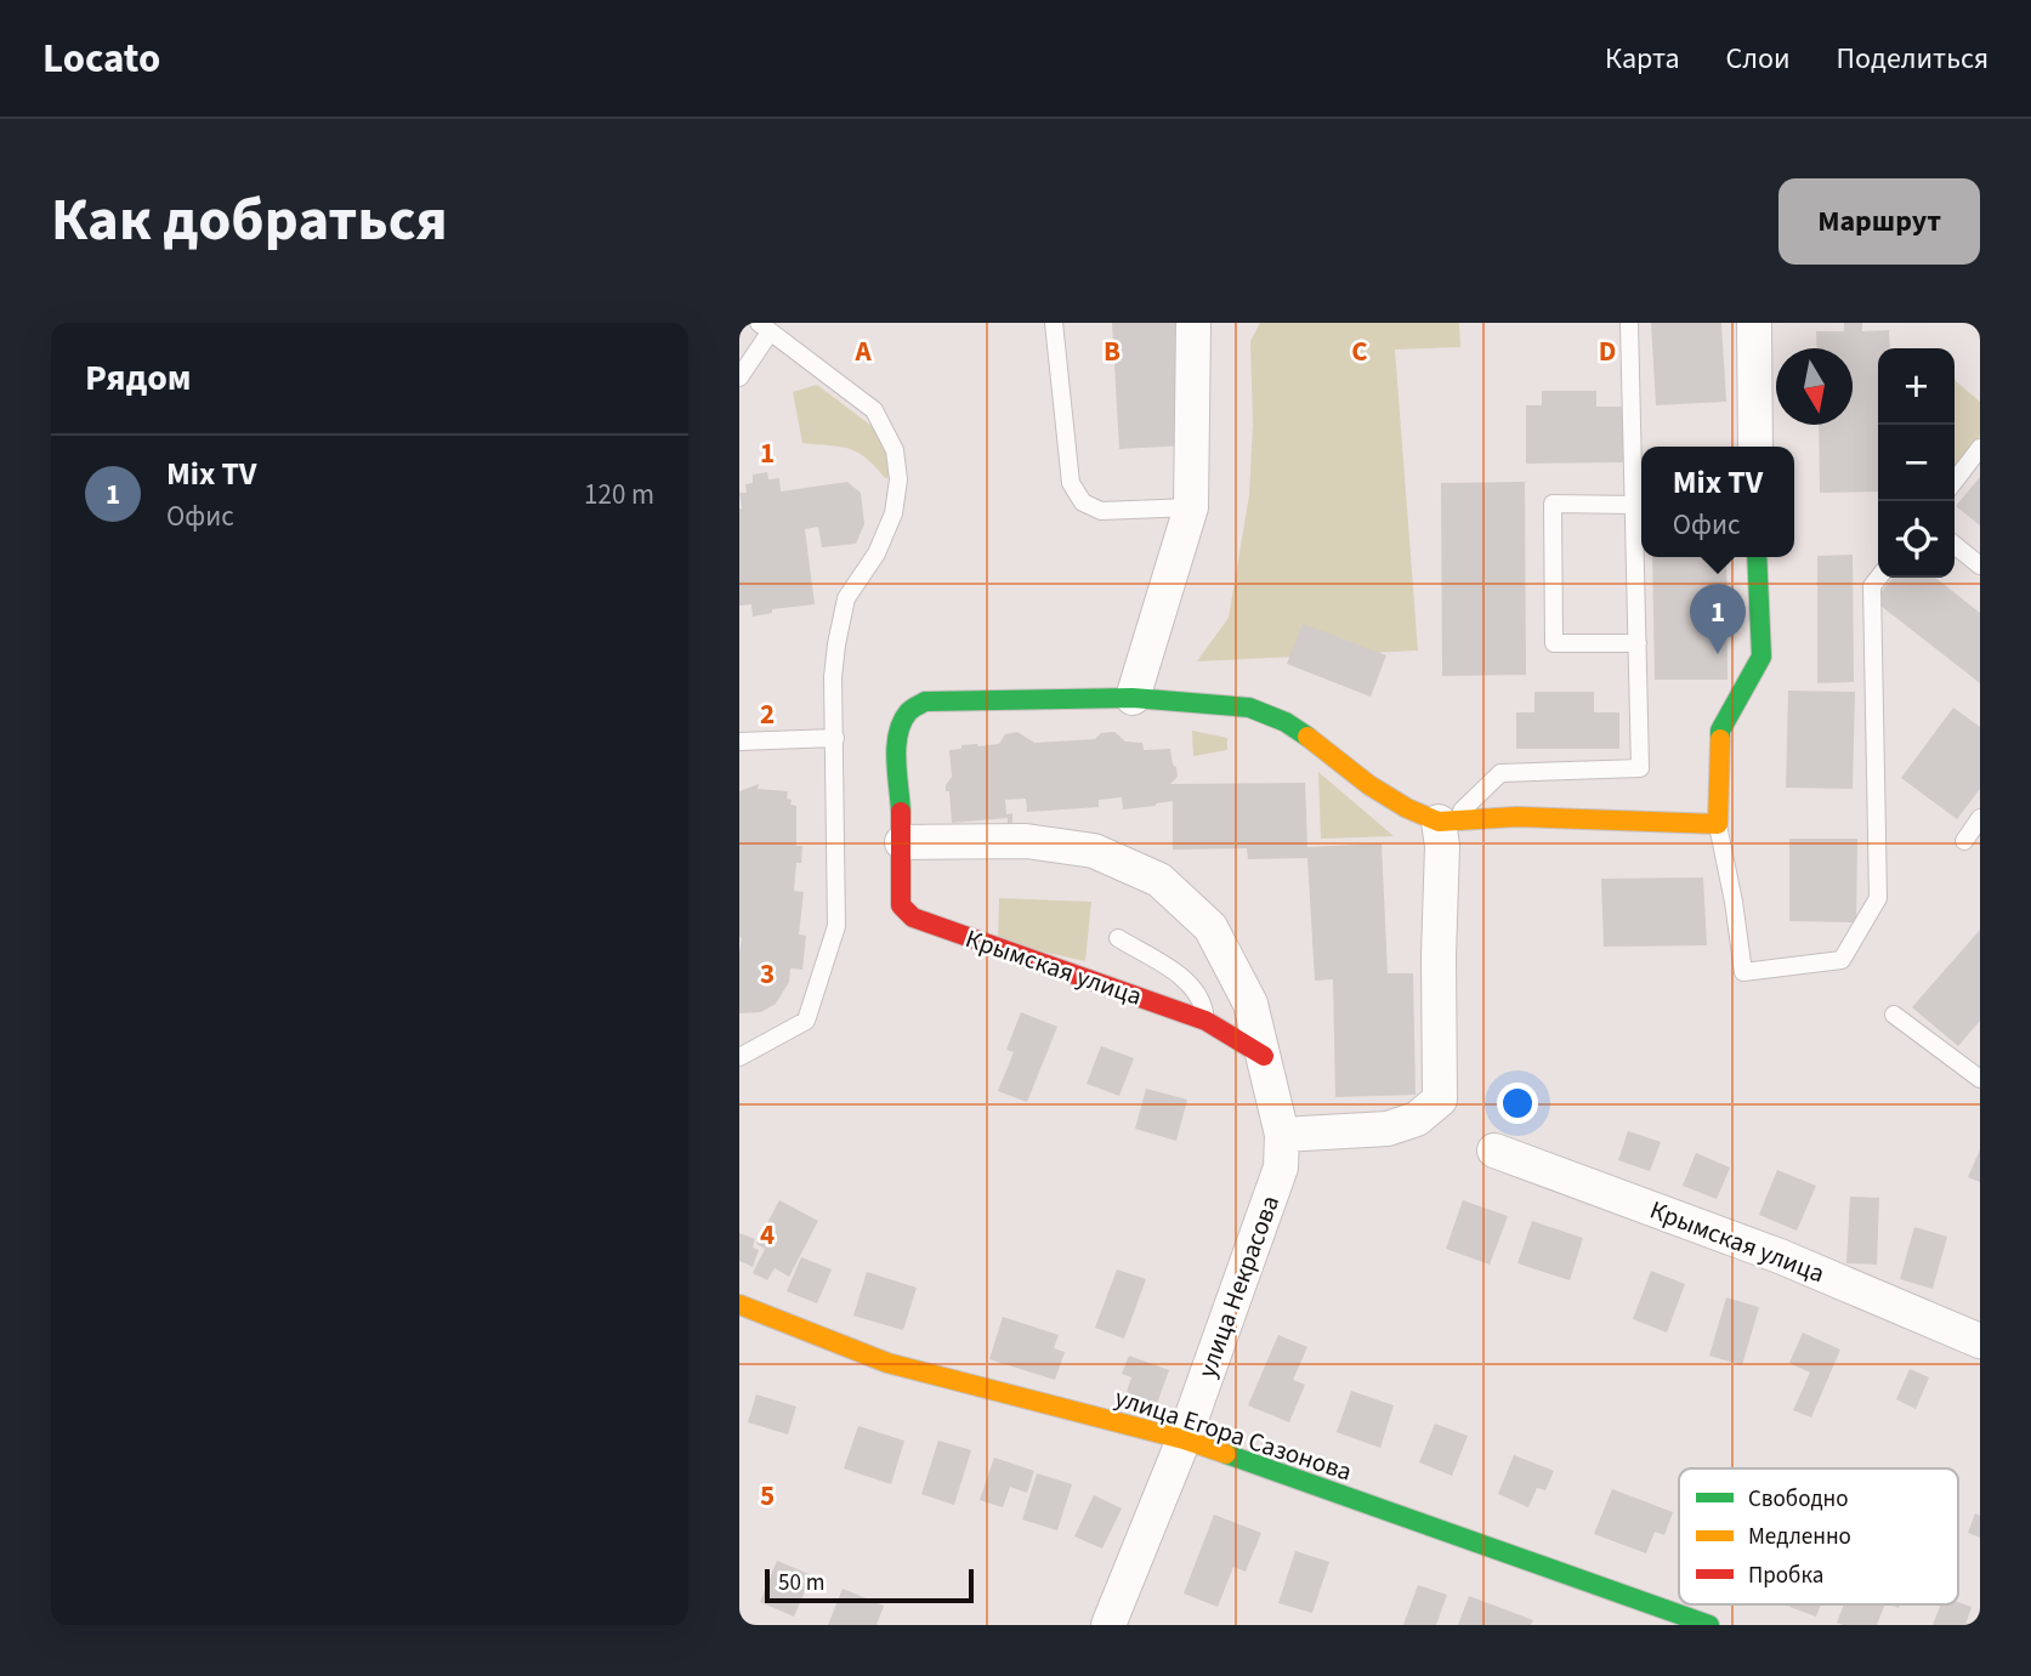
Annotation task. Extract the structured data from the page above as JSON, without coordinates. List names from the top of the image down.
{
  "streets": {
    "street": ["Крымская улица", "улица Некрасова", "улица Егора Сазонова"]
  },
  "crossings": [
    ["Крымская улица", "улица Некрасова"],
    ["улица Некрасова", "улица Егора Сазонова"]
  ],
  "legend": ["Свободно", "Медленно", "Пробка"],
  "scale_bar": "50 m",
  "north": "bottom",
  "page": {
    "header": "Locato",
    "nav": ["Карта", "Слои", "Поделиться"],
    "title": "Как добраться",
    "buttons": "Маршрут",
    "heading": "Рядом",
    "map_buttons": ["+", "−"],
    "list": [
      {
        "mark": "1",
        "name": "Mix TV",
        "note": "Офис",
        "value": "120 m"
      }
    ],
    "popup": ["Mix TV", "Офис"],
    "pins": "1",
    "scale": "50 m"
  },
  "grid": {
    "columns": [
      "A",
      "B",
      "C",
      "D"
    ],
    "rows": [
      "1",
      "2",
      "3",
      "4",
      "5"
    ]
  }
}
